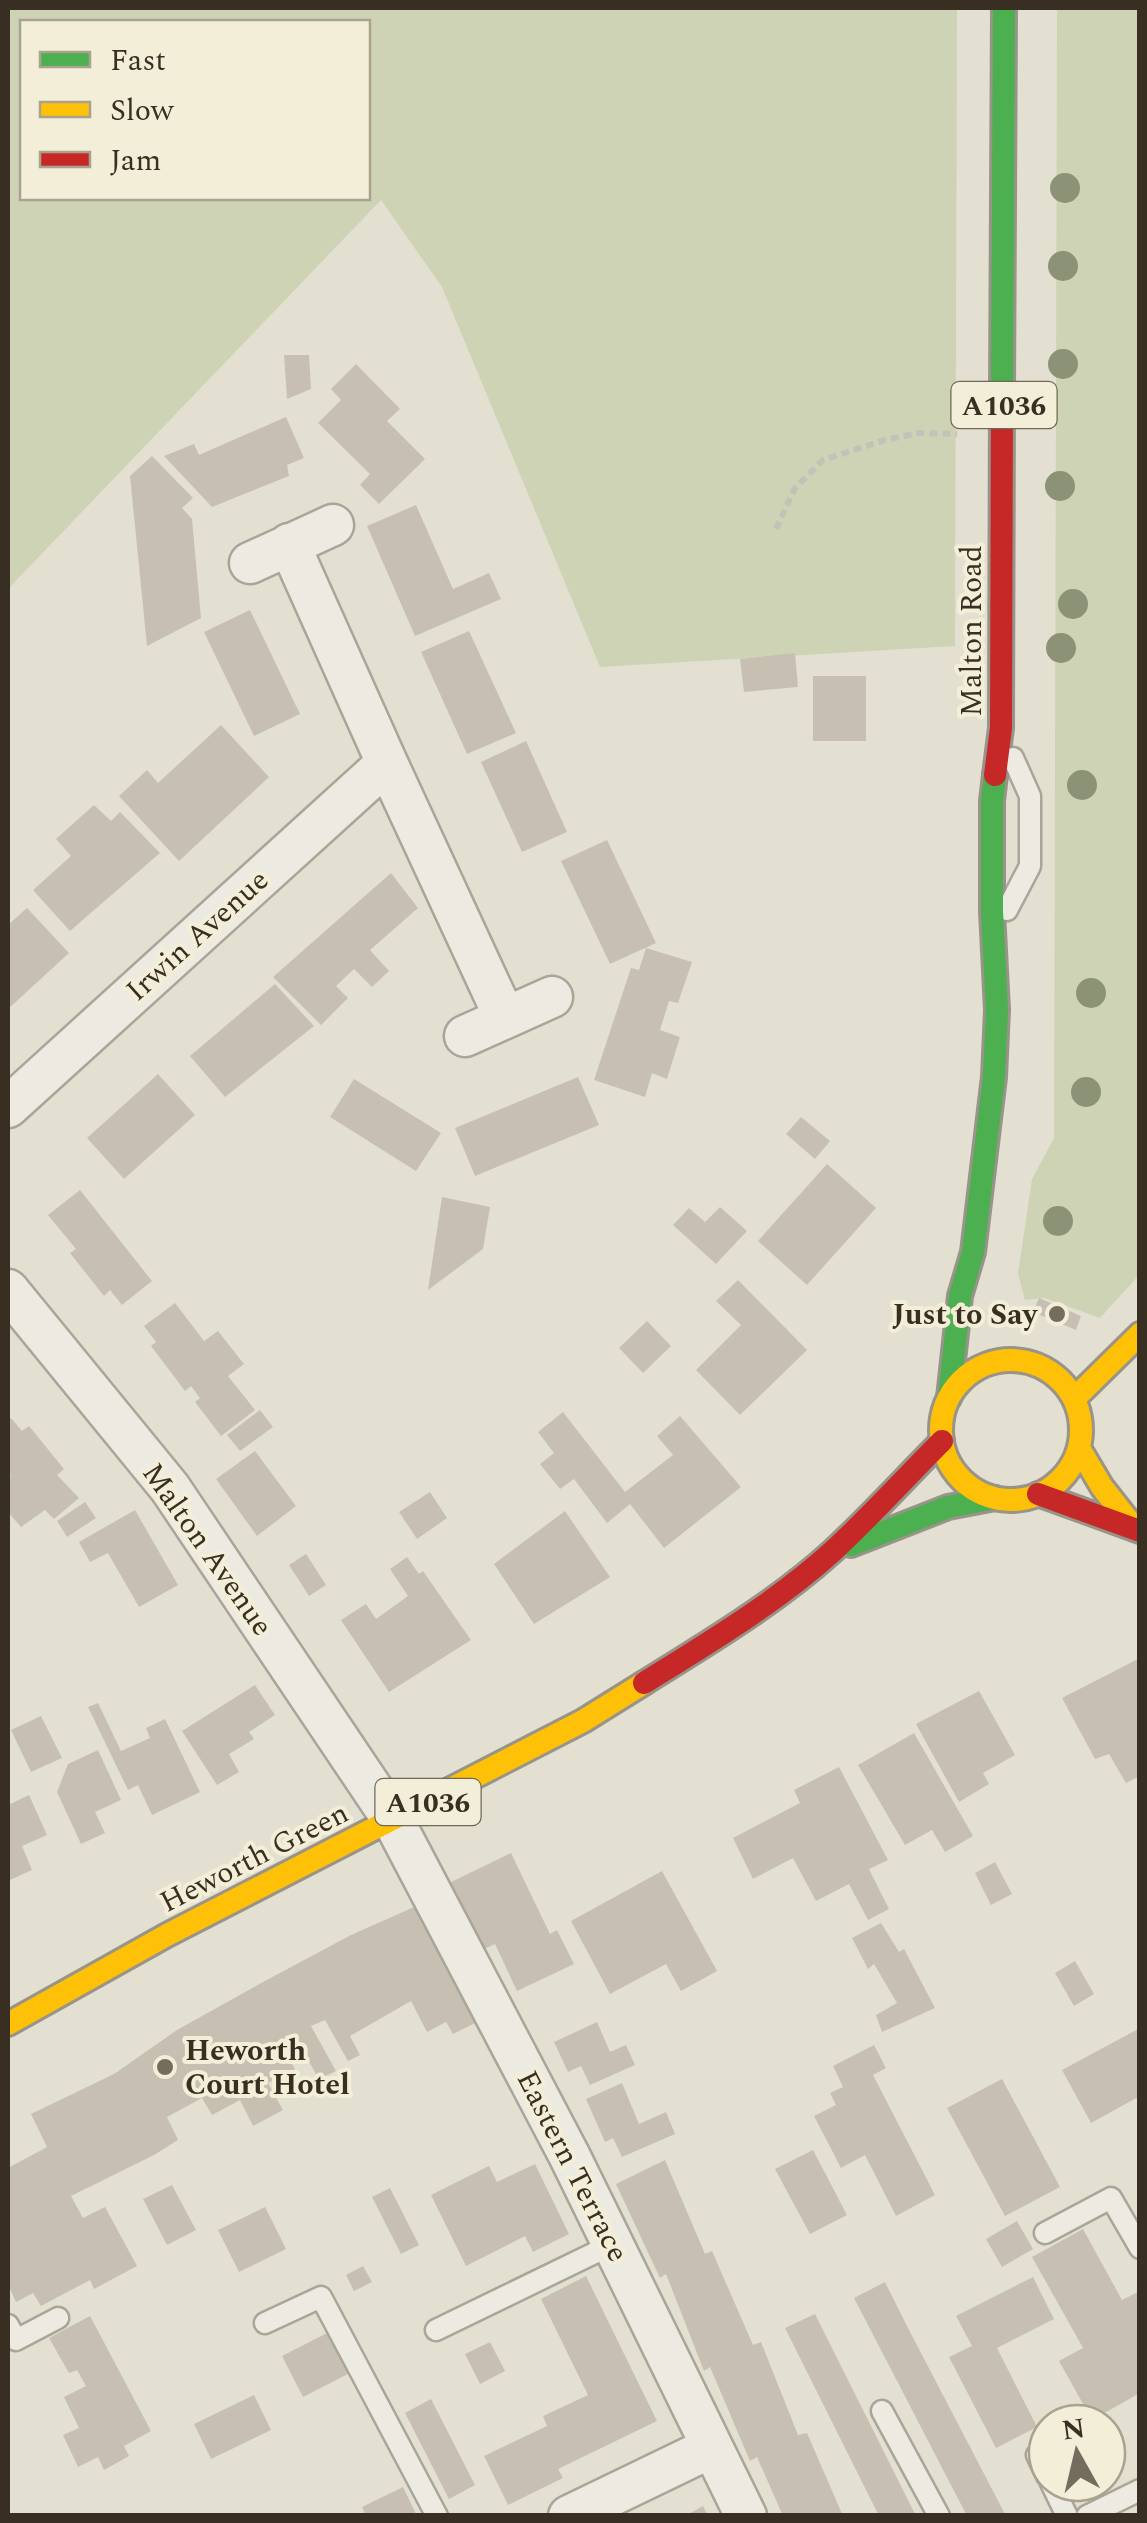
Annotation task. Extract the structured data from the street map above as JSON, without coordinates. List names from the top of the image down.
{
  "streets": {
    "main road": ["A1036", "Malton Road", "Heworth Green"],
    "street": ["Irwin Avenue", "Malton Avenue", "Eastern Terrace"]
  },
  "crossings": [
    ["A1036", "Malton Road"],
    ["A1036", "Heworth Green"],
    ["Malton Road", "Heworth Green"],
    ["Malton Avenue", "Heworth Green"],
    ["Malton Avenue", "Eastern Terrace"],
    ["Heworth Green", "Eastern Terrace"]
  ],
  "places": ["Just to Say", "Heworth Court Hotel"],
  "legend": ["Fast", "Slow", "Jam"],
  "north": "top"
}
